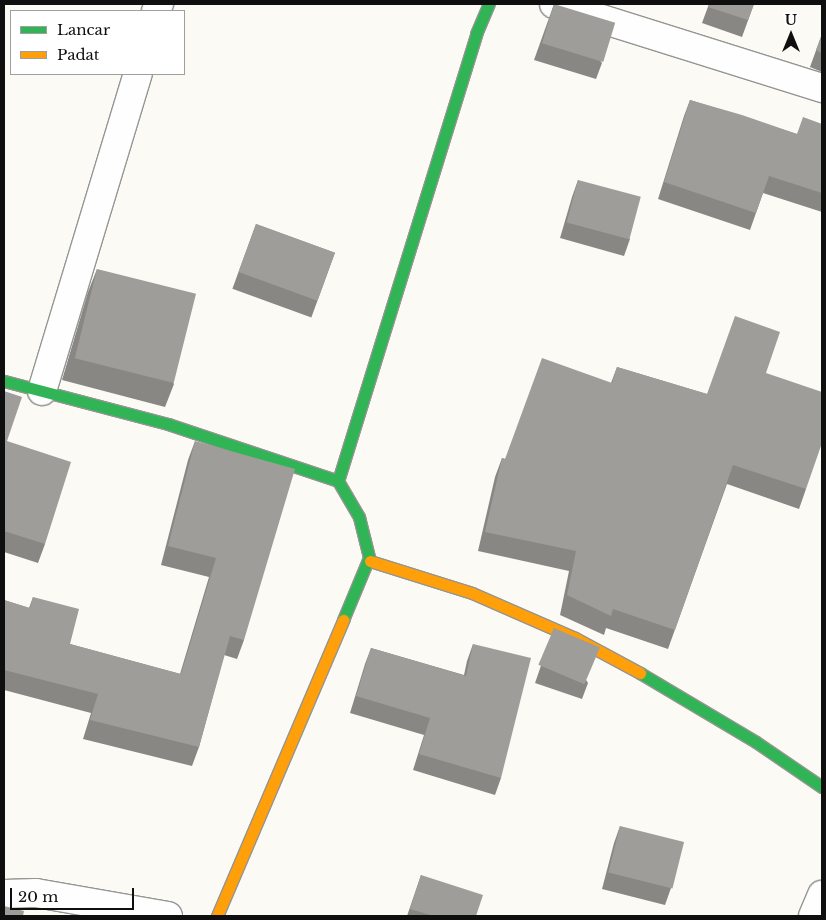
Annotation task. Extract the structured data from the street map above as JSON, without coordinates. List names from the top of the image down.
{
  "legend": ["Lancar", "Padat"],
  "scale_bar": "20 m",
  "north": "top"
}
